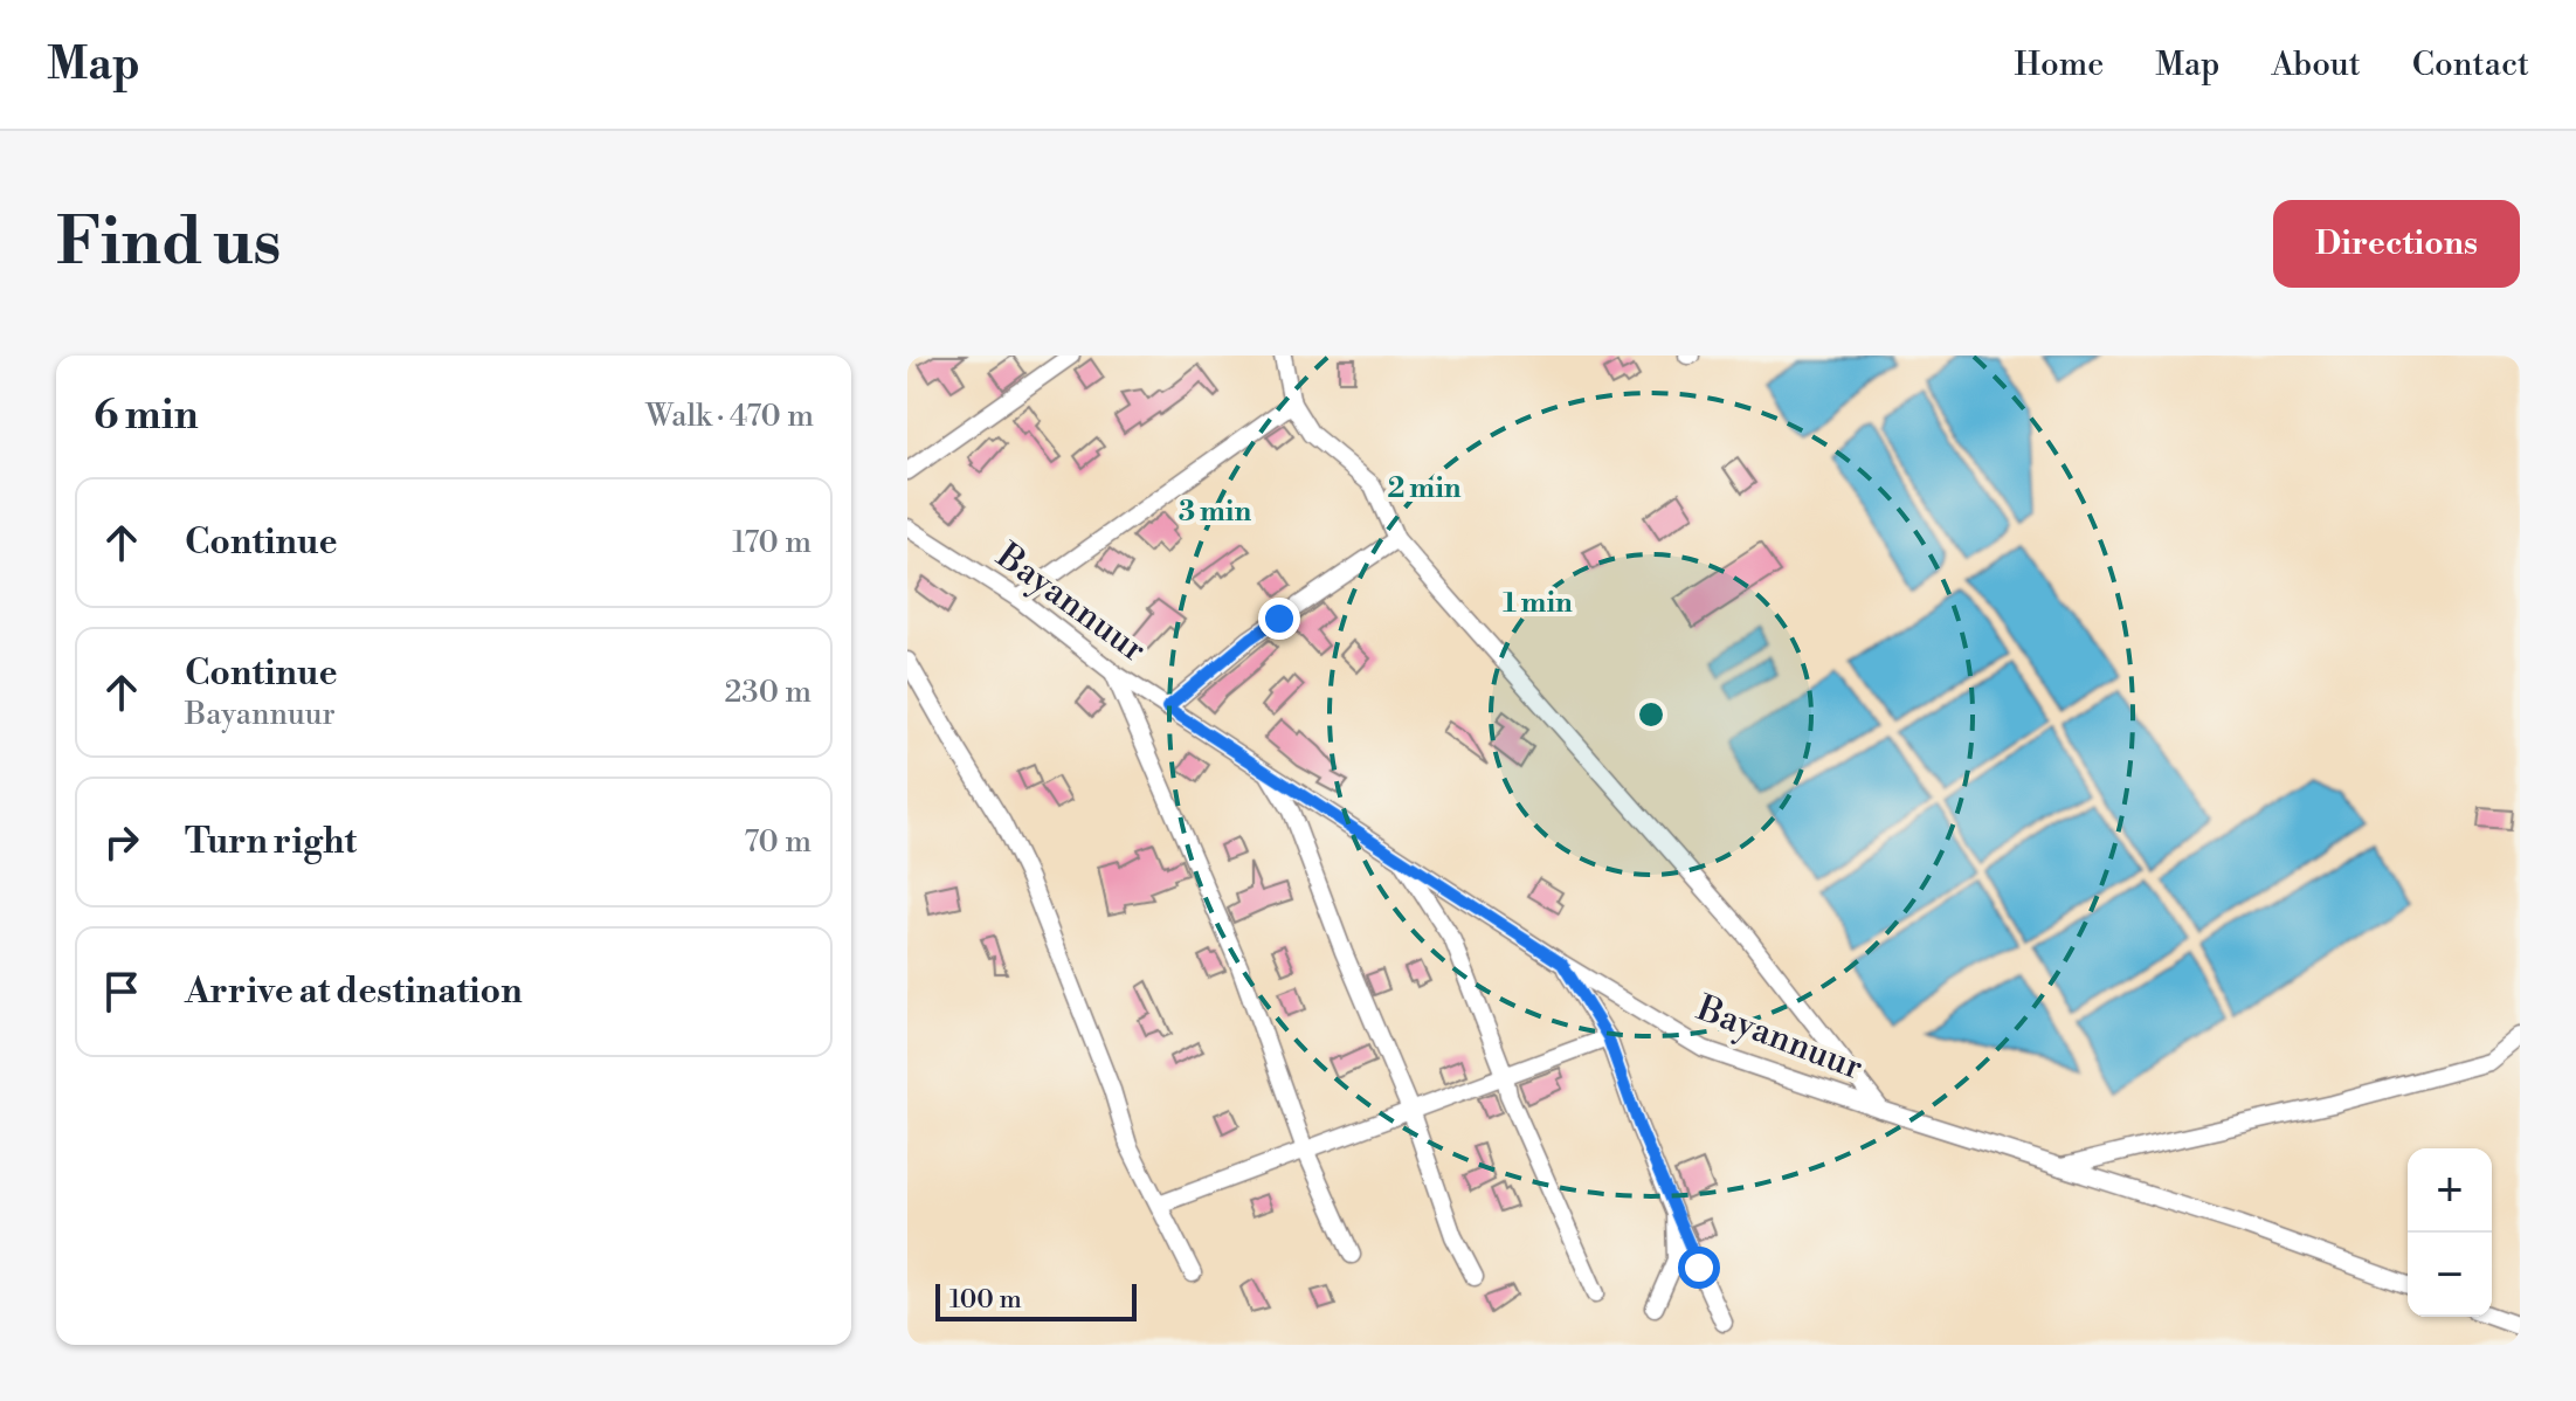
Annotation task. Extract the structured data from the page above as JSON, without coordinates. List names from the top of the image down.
{
  "streets": {
    "street": ["Bayannuur"]
  },
  "scale_bar": "100 m",
  "page": {
    "header": "Map",
    "nav": [
      "Home",
      "Map",
      "About",
      "Contact"
    ],
    "buttons": "Directions",
    "title": "Find us",
    "heading": ["6 min", "Walk · 470 m"],
    "list": [
      ["Continue", "170 m"],
      ["Continue", "Bayannuur", "230 m"],
      ["Turn right", "70 m"],
      "Arrive at destination"
    ],
    "map_buttons": ["+", "−"],
    "scale": "100 m"
  },
  "rings": ["2 min", "3 min", "1 min"]
}
